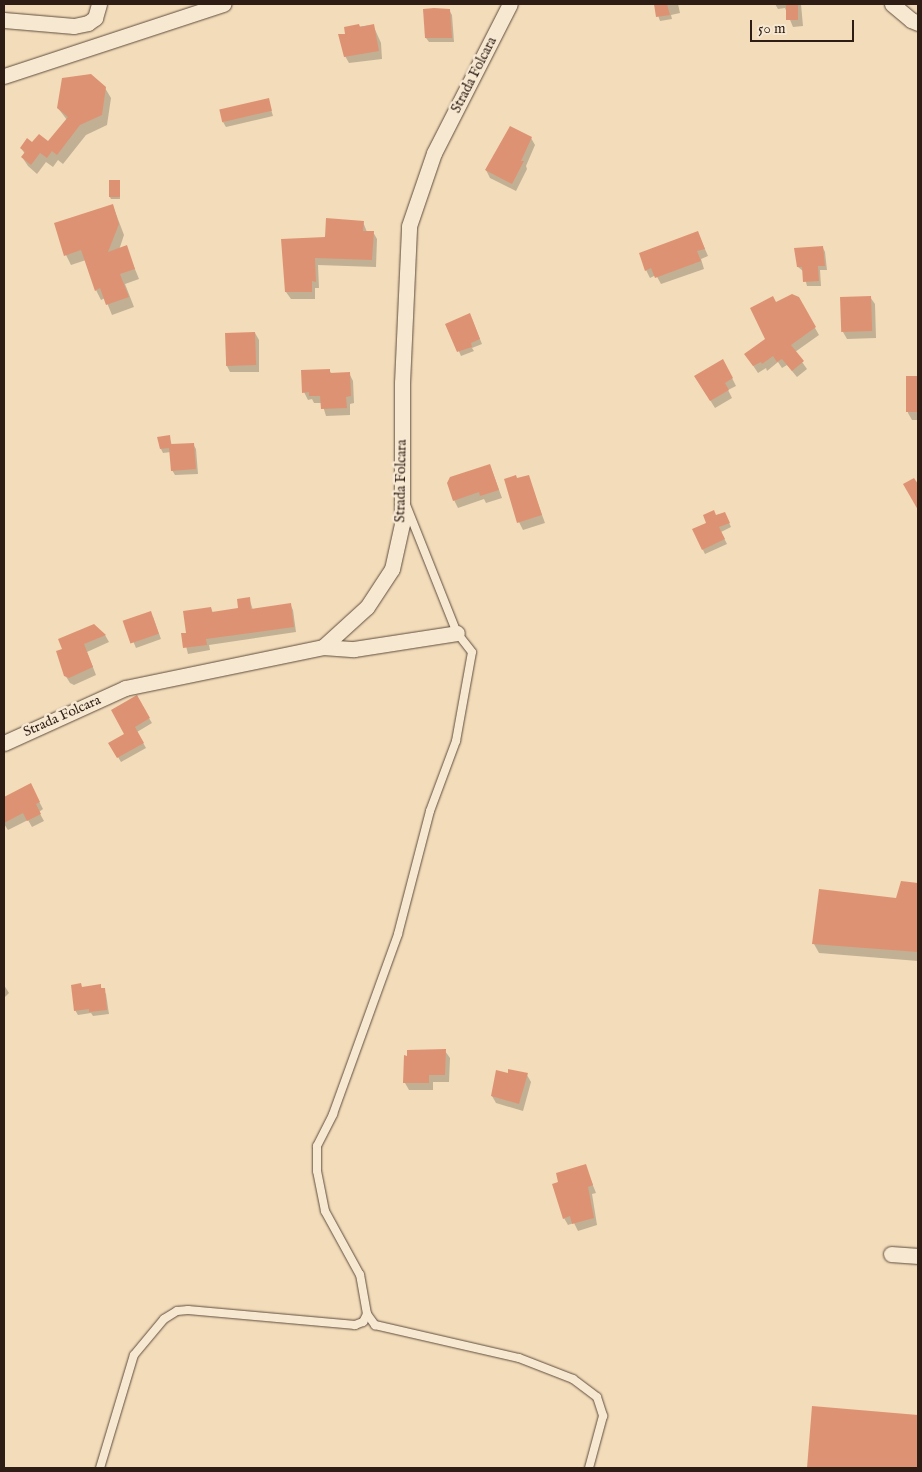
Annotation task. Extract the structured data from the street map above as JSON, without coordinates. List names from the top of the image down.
{
  "streets": {
    "street": ["Strada Folcara"]
  },
  "scale_bar": "50 m"
}
